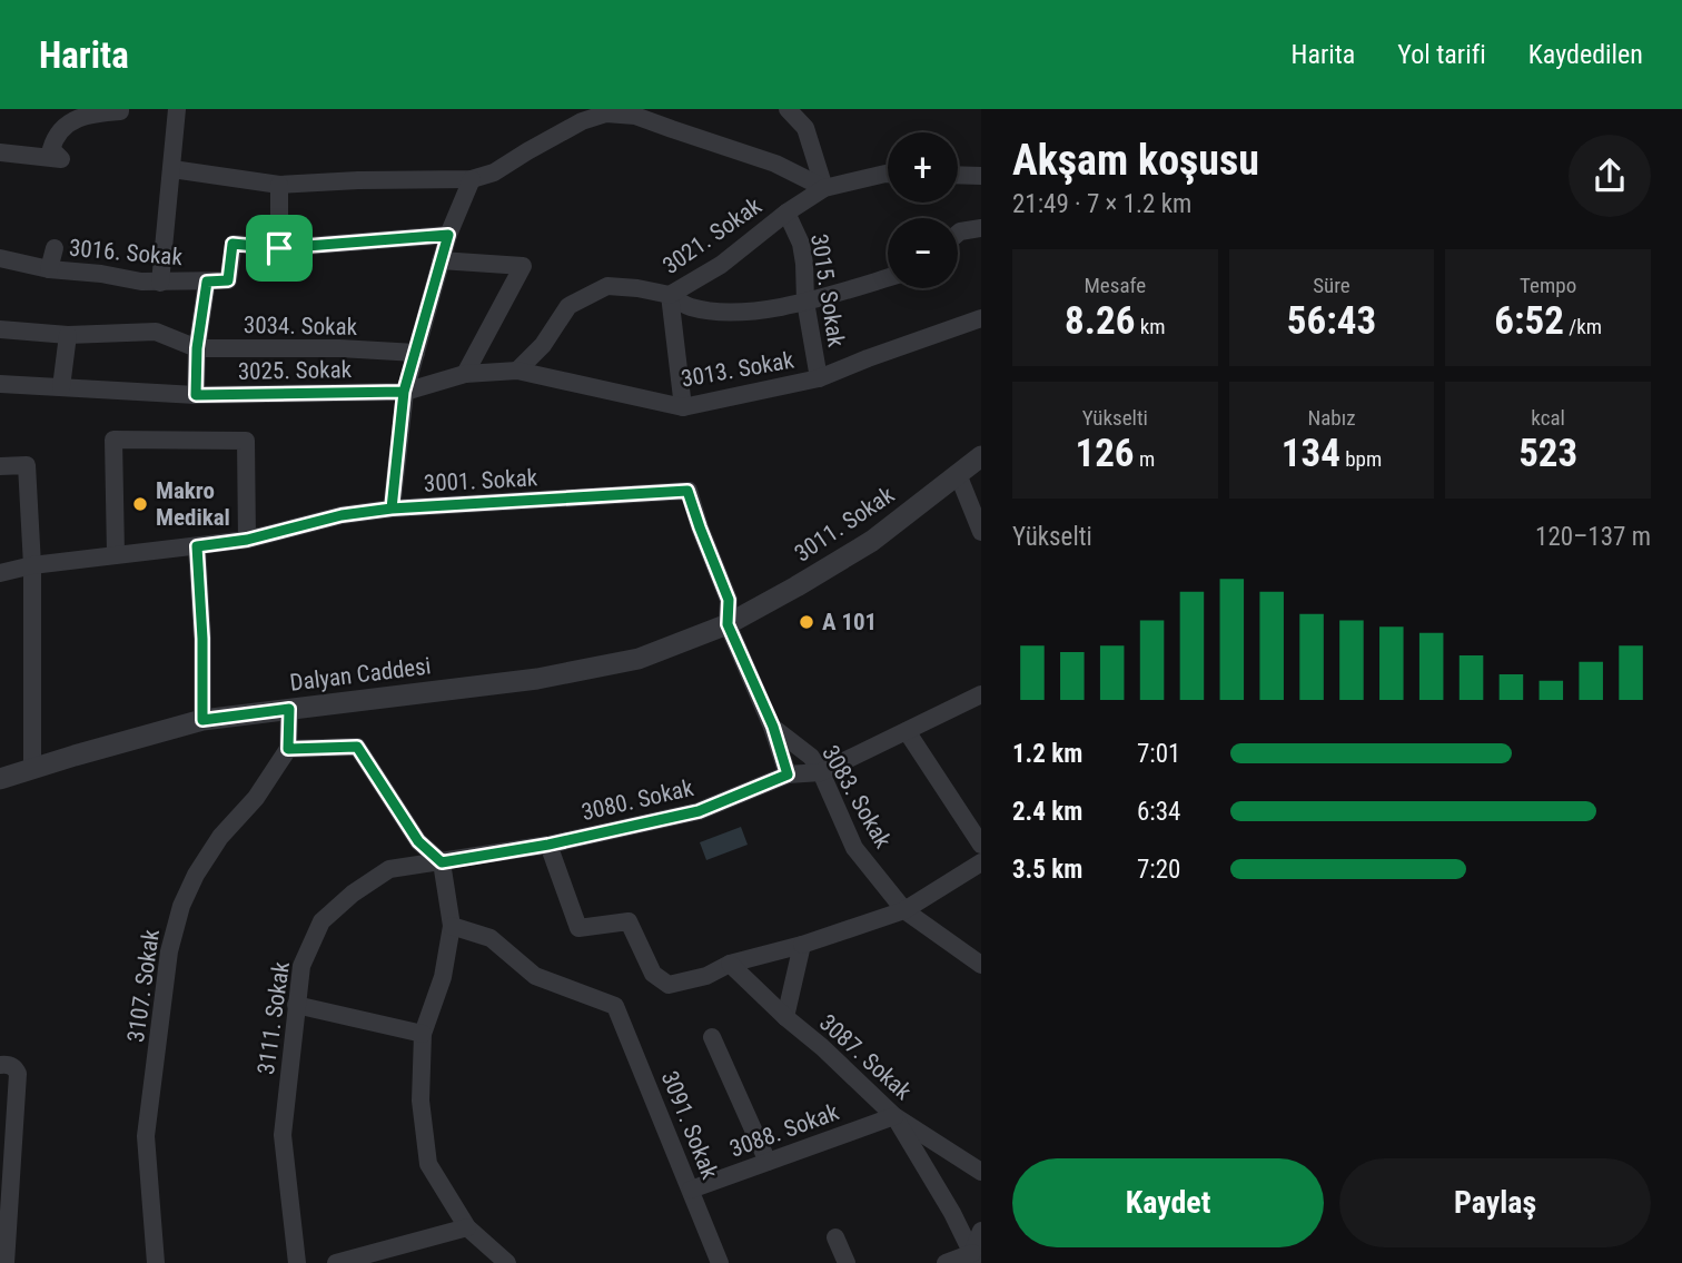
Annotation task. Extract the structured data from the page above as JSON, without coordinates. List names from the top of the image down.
{
  "streets": {
    "street": [
      "3021. Sokak",
      "3016. Sokak",
      "3015. Sokak",
      "3034. Sokak",
      "3013. Sokak",
      "3025. Sokak",
      "3001. Sokak",
      "3011. Sokak",
      "Dalyan Caddesi",
      "3083. Sokak",
      "3080. Sokak",
      "3107. Sokak",
      "3111. Sokak",
      "3087. Sokak",
      "3091. Sokak",
      "3088. Sokak"
    ]
  },
  "crossings": [
    ["3021. Sokak", "3015. Sokak"],
    ["3021. Sokak", "3013. Sokak"],
    ["3015. Sokak", "3013. Sokak"],
    ["3013. Sokak", "3025. Sokak"],
    ["3001. Sokak", "3083. Sokak"],
    ["3011. Sokak", "Dalyan Caddesi"],
    ["3011. Sokak", "3083. Sokak"],
    ["Dalyan Caddesi", "3083. Sokak"],
    ["3083. Sokak", "3080. Sokak"],
    ["3080. Sokak", "3111. Sokak"],
    ["3087. Sokak", "3088. Sokak"],
    ["3091. Sokak", "3088. Sokak"]
  ],
  "places": ["Makro Medikal", "A 101"],
  "page": {
    "header": "Harita",
    "nav": ["Harita", "Yol tarifi", "Kaydedilen"],
    "heading": ["Akşam koşusu", "21:49 · 7 × 1.2 km"],
    "map_buttons": ["+", "−"],
    "stats": [
      ["Mesafe", "8.26 km"],
      ["Süre", "56:43"],
      ["Tempo", "6:52 /km"],
      ["Yükselti", "126 m"],
      ["Nabız", "134 bpm"],
      ["kcal", "523"]
    ],
    "chart": ["Yükselti", "120–137 m"],
    "list": [
      {
        "name": "1.2 km",
        "note": "7:01"
      },
      {
        "name": "2.4 km",
        "note": "6:34"
      },
      {
        "name": "3.5 km",
        "note": "7:20"
      }
    ],
    "buttons": ["Kaydet", "Paylaş"]
  }
}
